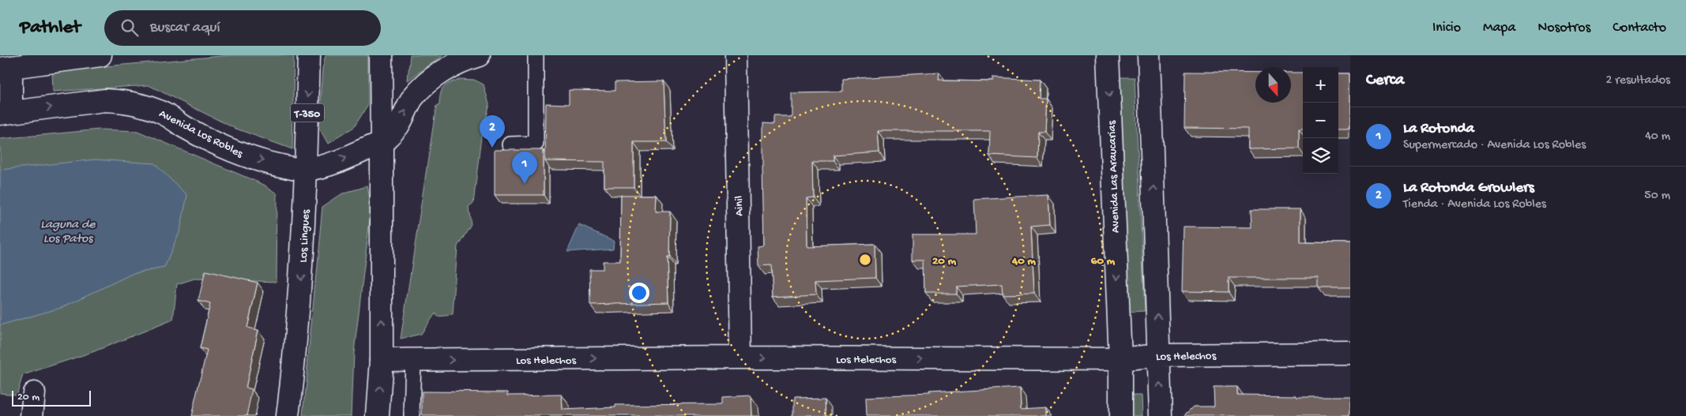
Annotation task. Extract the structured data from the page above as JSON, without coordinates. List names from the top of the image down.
{
  "streets": {
    "street": [
      "T-350",
      "Avenida Los Robles",
      "Avenida Las Araucarias",
      "Ainil",
      "Los Lingues",
      "Los Helechos"
    ]
  },
  "crossings": [
    ["Avenida Los Robles", "Los Lingues"],
    ["Avenida Las Araucarias", "Los Helechos"],
    ["Ainil", "Los Helechos"]
  ],
  "one_way": ["Avenida Los Robles", "Los Helechos"],
  "water": ["Laguna de Los Patos"],
  "scale_bar": "20 m",
  "north": "bottom",
  "page": {
    "header": "Pathlet",
    "search": "Buscar aquí",
    "nav": [
      "Inicio",
      "Mapa",
      "Nosotros",
      "Contacto"
    ],
    "heading": ["Cerca", "2 resultados"],
    "map_buttons": ["+", "−"],
    "list": [
      {
        "mark": "1",
        "name": "La Rotonda",
        "note": "Supermercado · Avenida Los Robles",
        "value": "40 m"
      },
      {
        "mark": "2",
        "name": "La Rotonda Growlers",
        "note": "Tienda · Avenida Los Robles",
        "value": "50 m"
      }
    ],
    "pins": ["2", "1"],
    "scale": "20 m"
  },
  "rings": ["20 m", "40 m", "60 m"]
}
